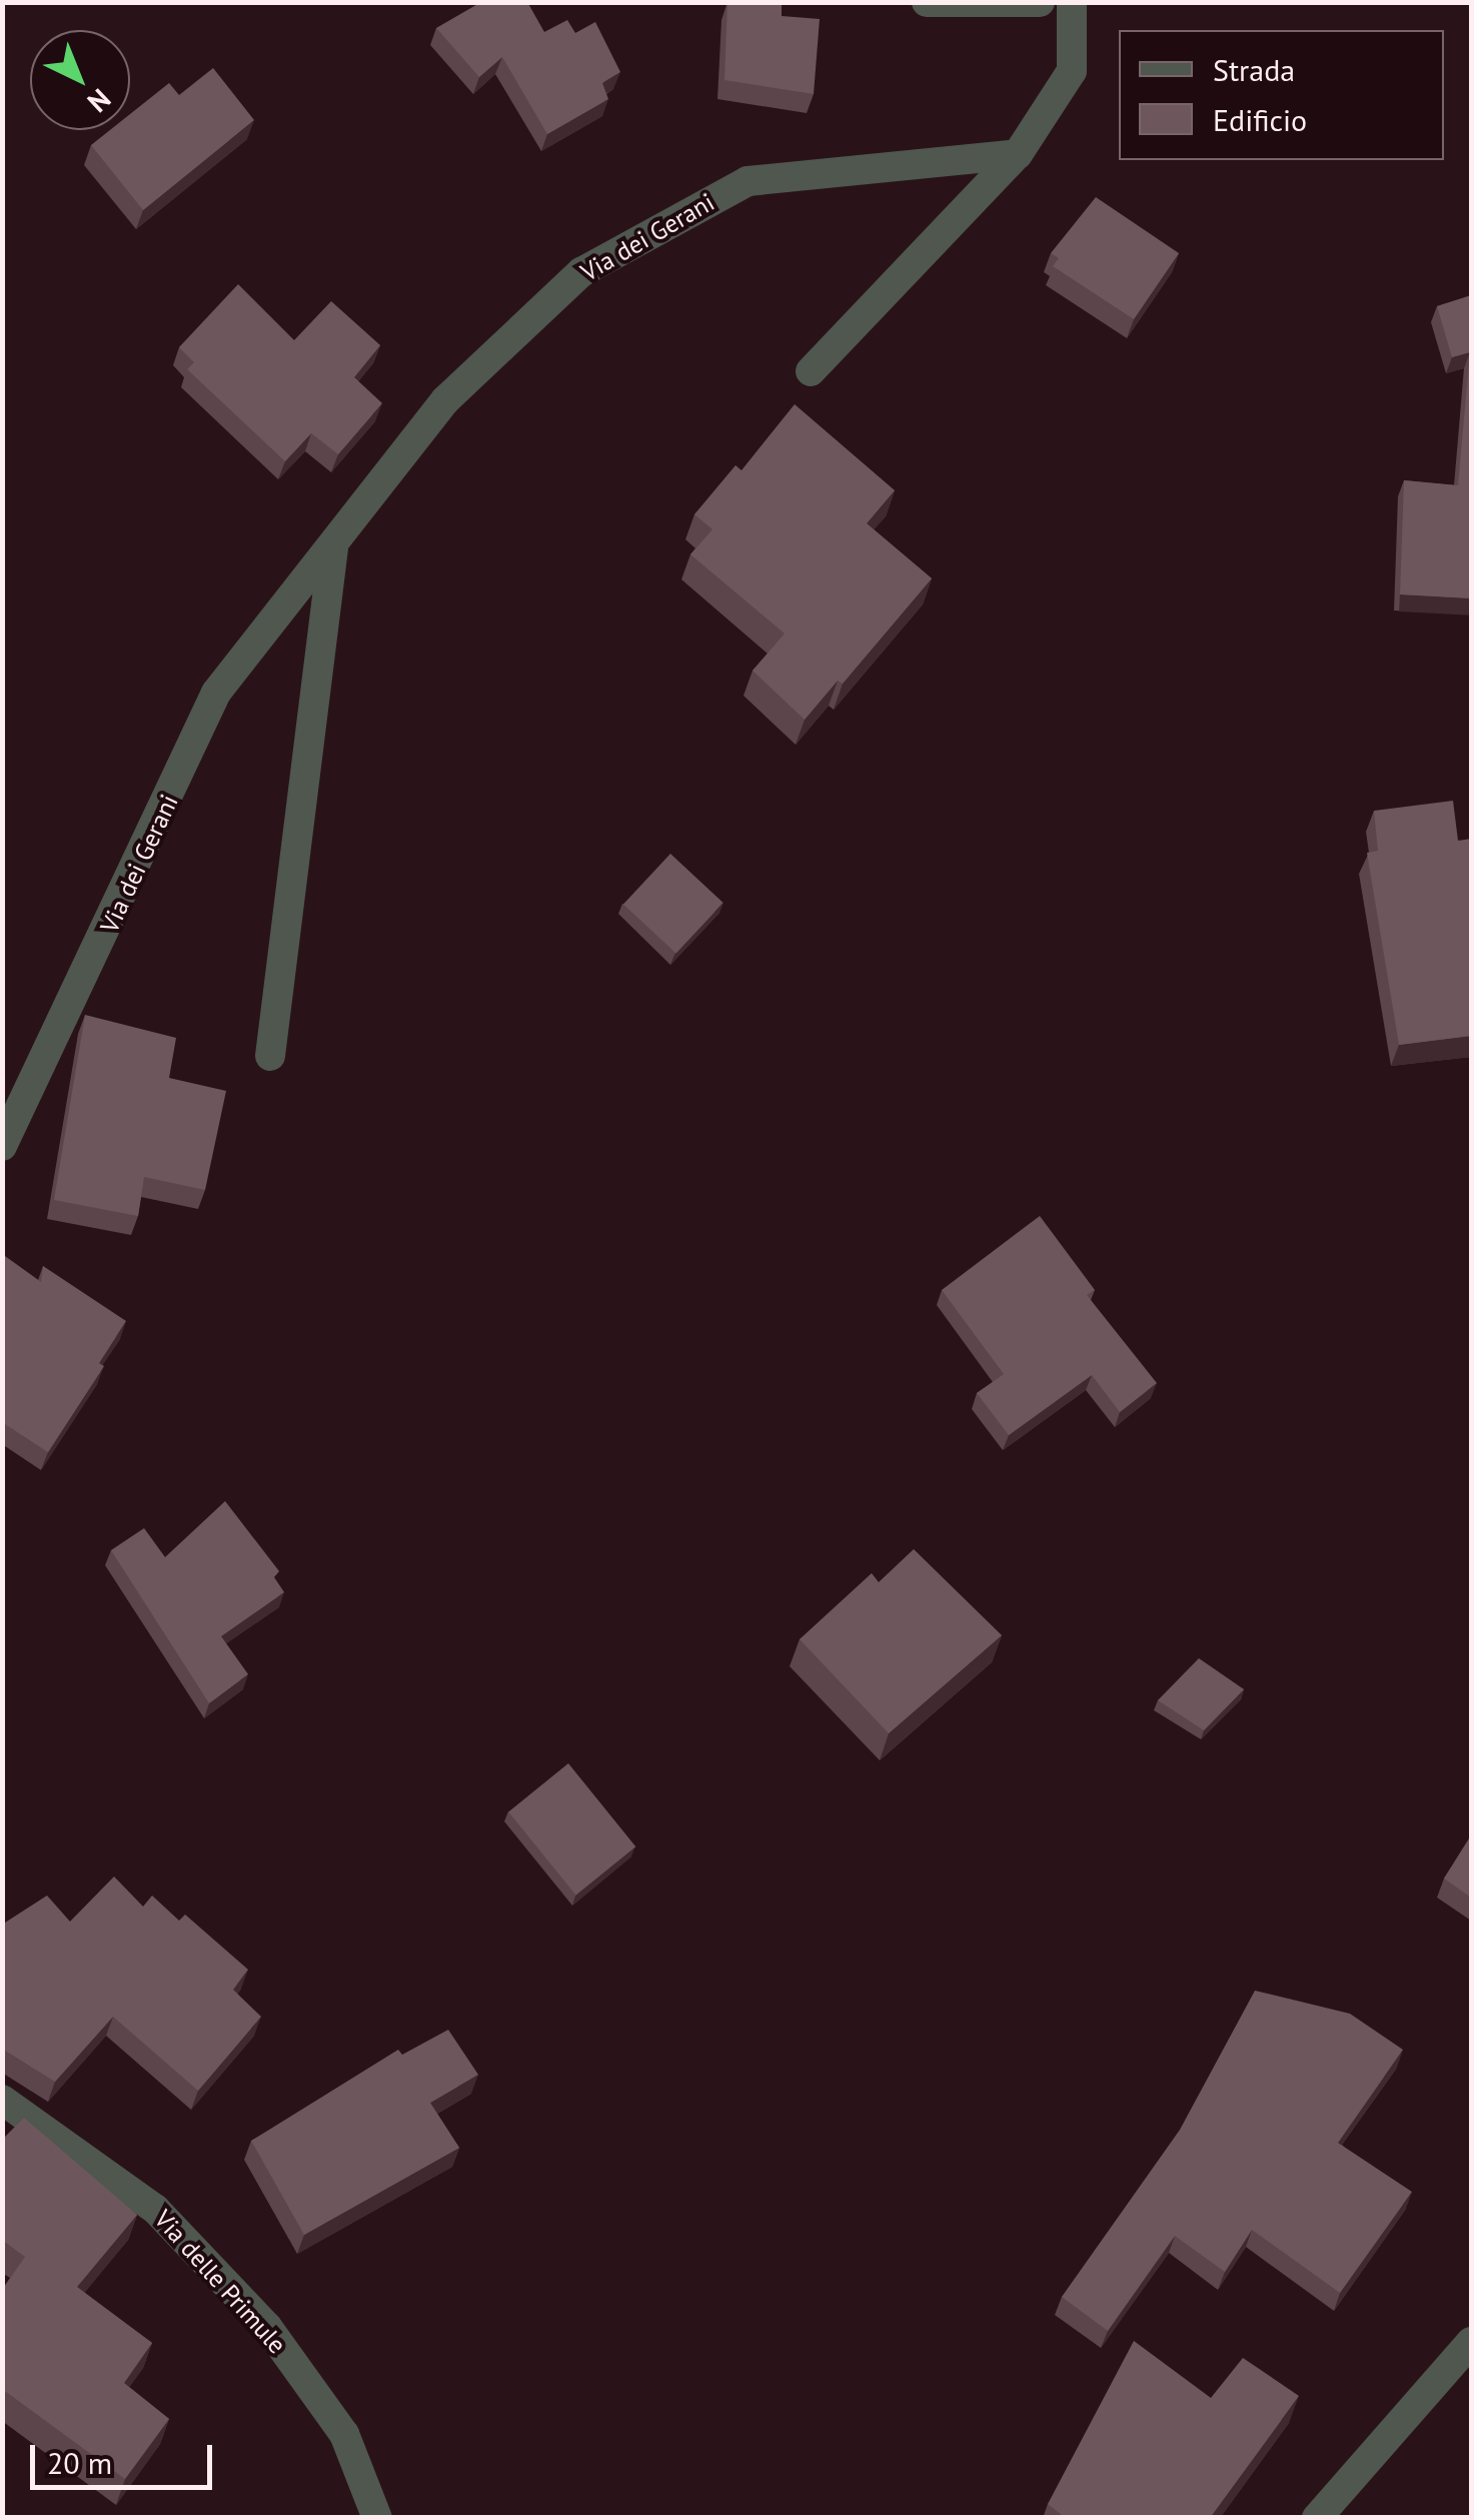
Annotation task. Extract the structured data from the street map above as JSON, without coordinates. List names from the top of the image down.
{
  "streets": {
    "street": ["Via dei Gerani", "Via delle Primule"]
  },
  "legend": ["Strada", "Edificio"],
  "scale_bar": "20 m",
  "north": "bottom right"
}
